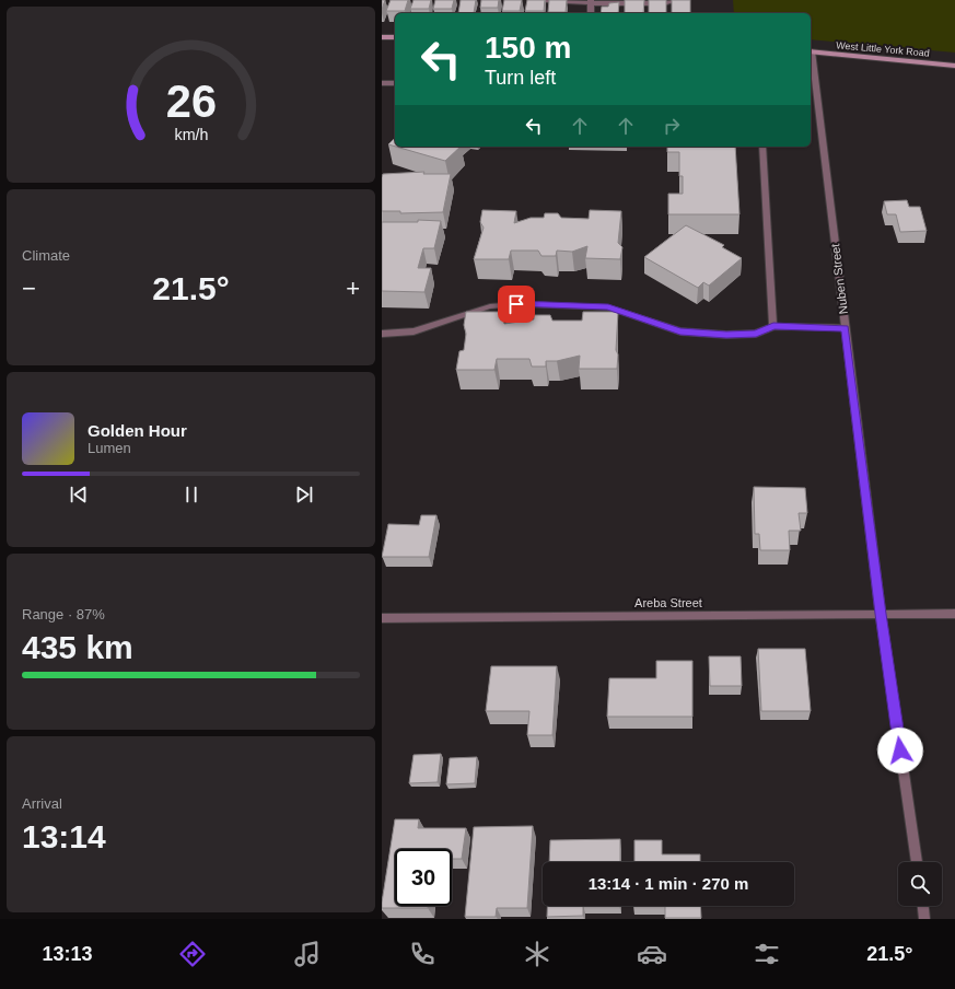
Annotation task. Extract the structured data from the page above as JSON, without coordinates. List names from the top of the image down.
{
  "streets": {
    "street": ["West Little York Road", "Nuben Street", "Areba Street"]
  },
  "crossings": [
    ["Nuben Street", "Areba Street"]
  ],
  "page": {
    "turn": ["150 m", "Turn left"],
    "tile": [
      "Climate",
      ["Range · 87%", "435 km"],
      ["Arrival", "13:14"]
    ],
    "heat": ["−", "21.5°", "+"],
    "song": ["Golden Hour", "Lumen"],
    "limit": "30",
    "trip": "13:14 · 1 min · 270 m",
    "tabs": ["13:13", "21.5°"],
    "gauge": ["26", "km/h"]
  }
}
